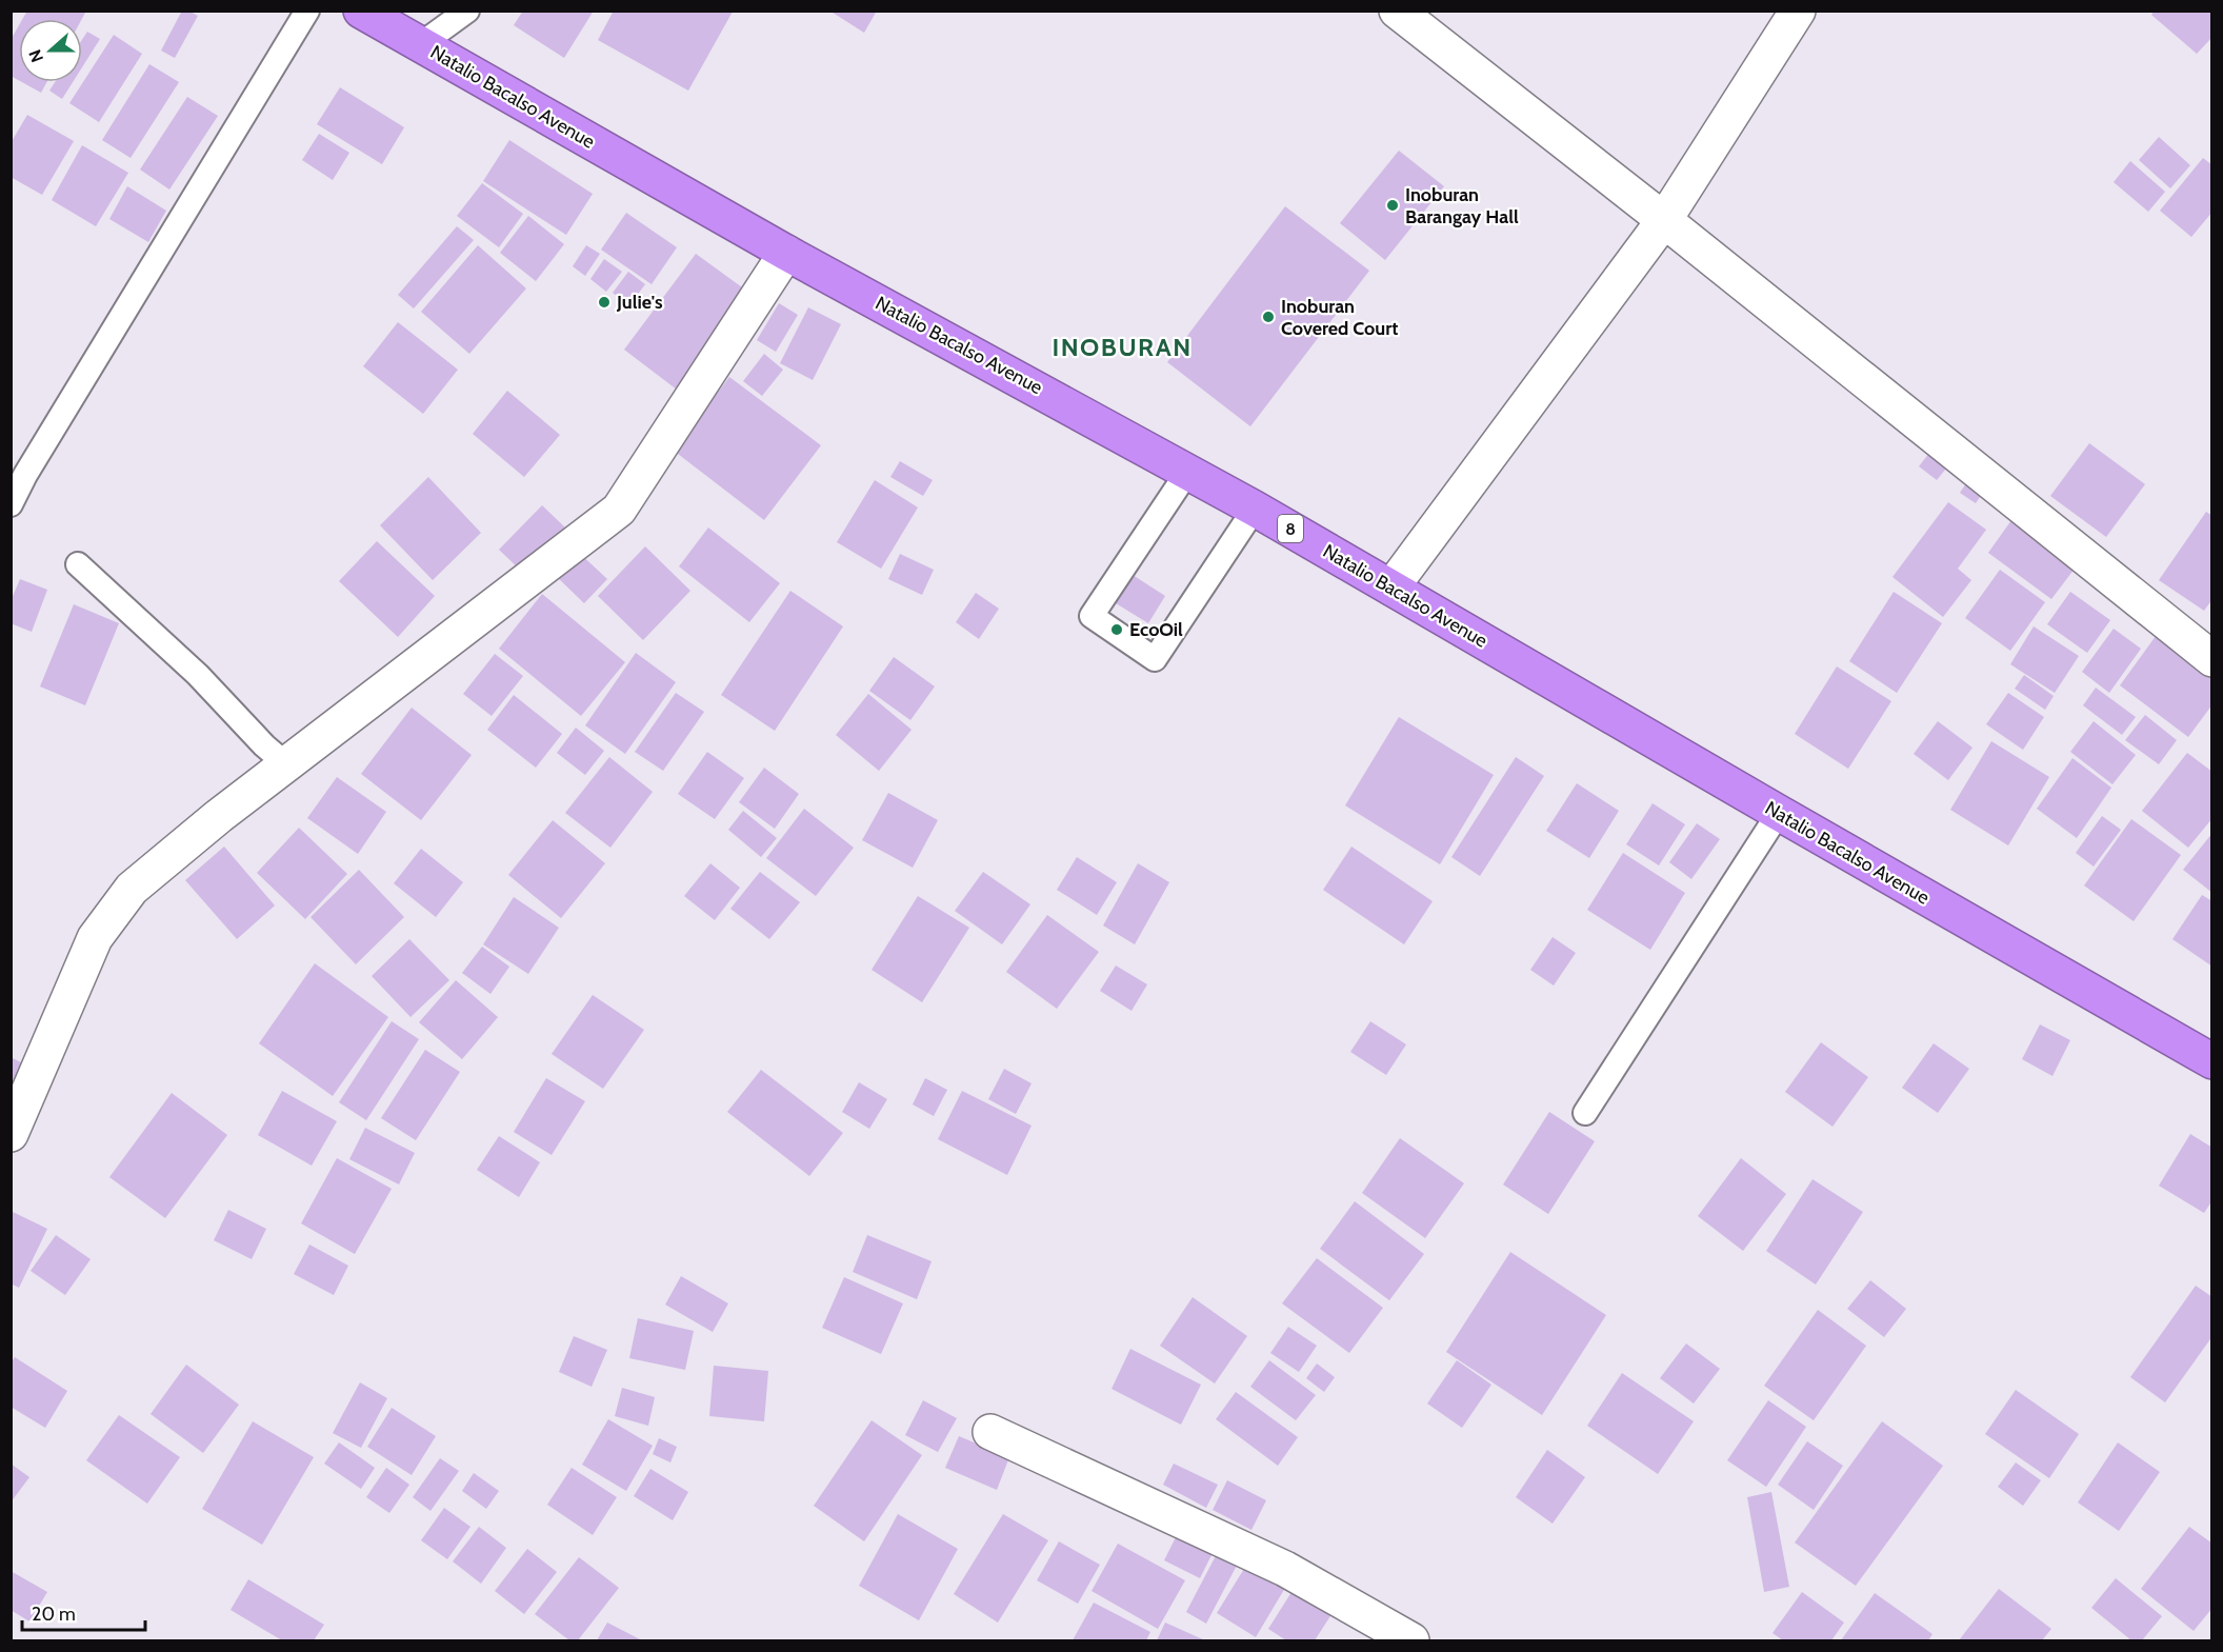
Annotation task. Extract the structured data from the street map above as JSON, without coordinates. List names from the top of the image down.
{
  "streets": {
    "highway": ["Natalio Bacalso Avenue", "8"]
  },
  "districts": ["INOBURAN"],
  "places": [
    "Inoburan Barangay Hall",
    "Julie's",
    "Inoburan Covered Court",
    "EcoOil"
  ],
  "scale_bar": "20 m",
  "north": "left"
}
